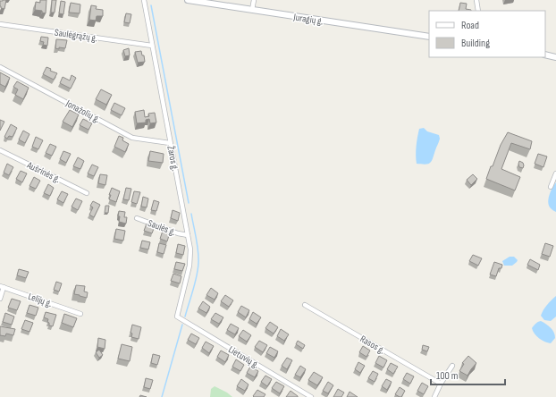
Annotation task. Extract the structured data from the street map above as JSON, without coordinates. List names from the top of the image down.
{
  "streets": {
    "main road": ["Juragių g."],
    "street": [
      "Saulėgrąžų g.",
      "Jonažolių g.",
      "Žaros g.",
      "Aušrinės g.",
      "Saulės g.",
      "Lelijų g.",
      "Rasos g.",
      "Lietuvių g."
    ]
  },
  "crossings": [
    ["Saulėgrąžų g.", "Žaros g."],
    ["Jonažolių g.", "Žaros g."],
    ["Žaros g.", "Saulės g."],
    ["Žaros g.", "Lietuvių g."]
  ],
  "legend": ["Road", "Building"],
  "scale_bar": "100 m"
}
